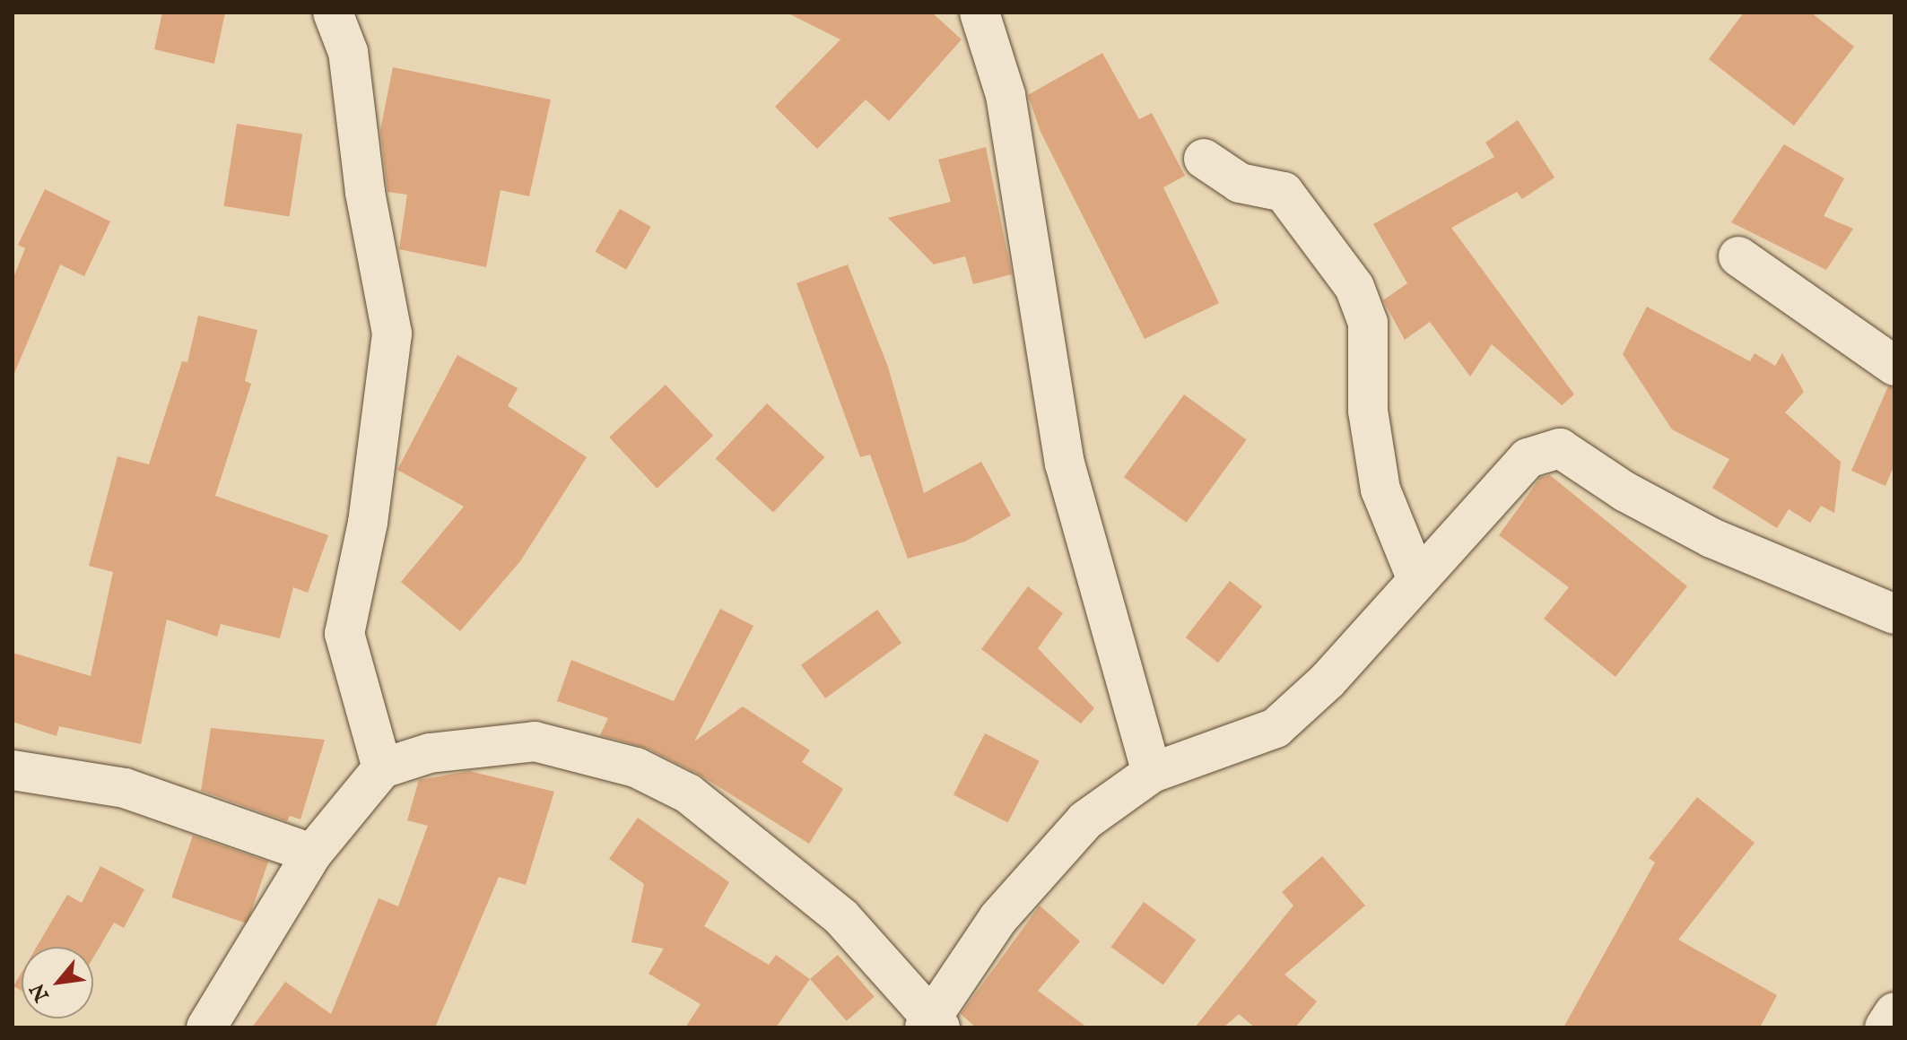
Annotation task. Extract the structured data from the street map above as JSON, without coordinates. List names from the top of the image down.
{
  "north": "bottom left"
}
